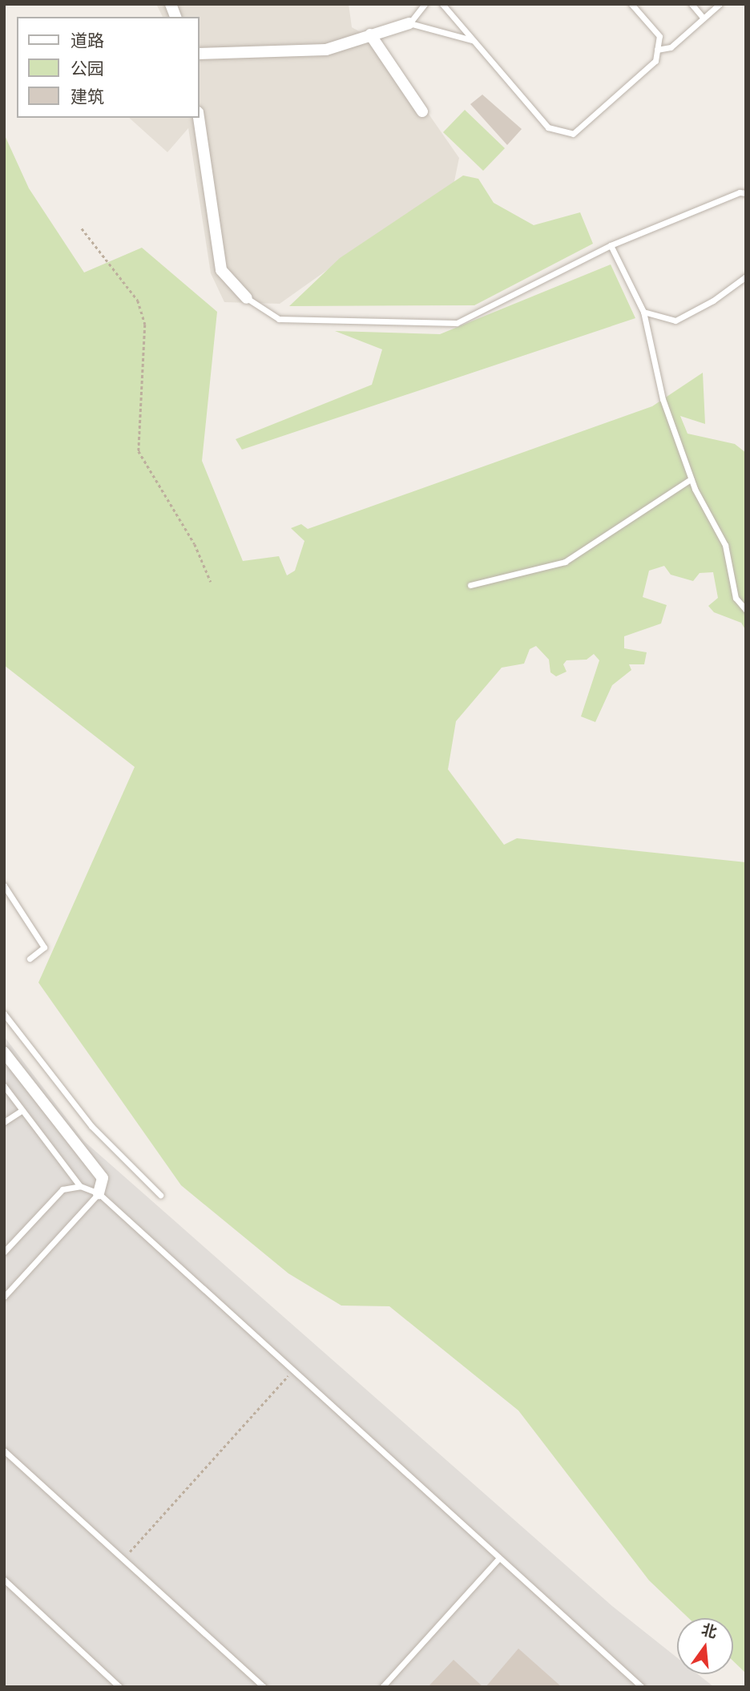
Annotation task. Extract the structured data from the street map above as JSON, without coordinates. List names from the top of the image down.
{
  "legend": ["道路", "公园", "建筑"],
  "north": "top"
}
